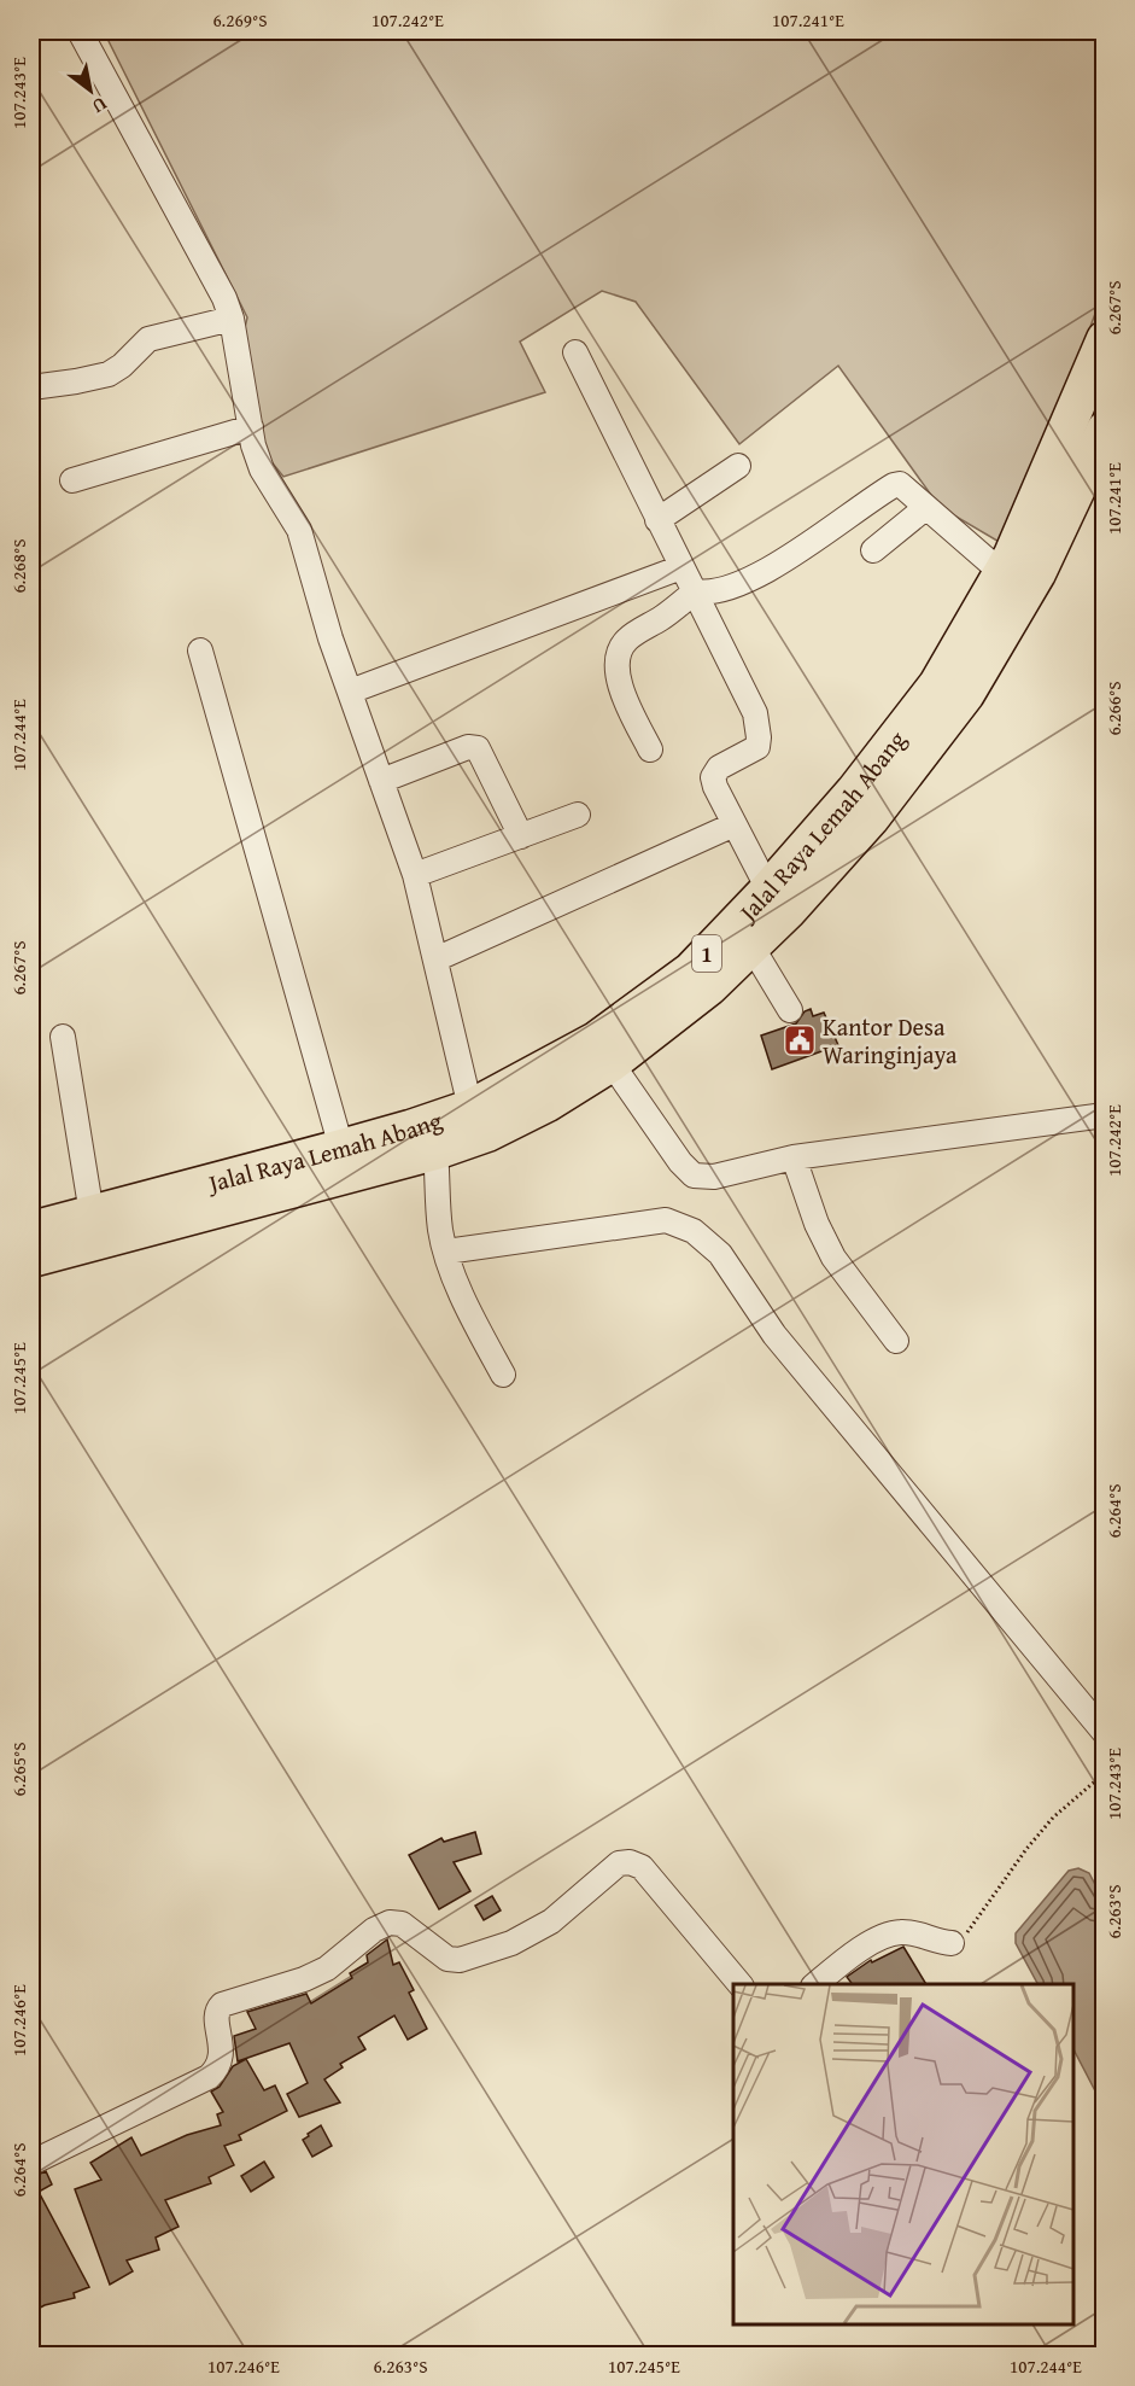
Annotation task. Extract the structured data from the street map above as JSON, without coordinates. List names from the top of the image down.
{
  "streets": {
    "highway": ["Jalal Raya Lemah Abang", "1"]
  },
  "places": {
    "public building": ["Kantor Desa Waringinjaya"]
  },
  "north": "bottom right",
  "coordinates": [
    "6.269°S",
    "107.242°E",
    "107.241°E",
    "107.243°E",
    "6.267°S",
    "6.268°S",
    "6.266°S",
    "107.244°E",
    "107.245°E",
    "6.264°S",
    "6.265°S",
    "6.263°S",
    "107.246°E"
  ]
}
